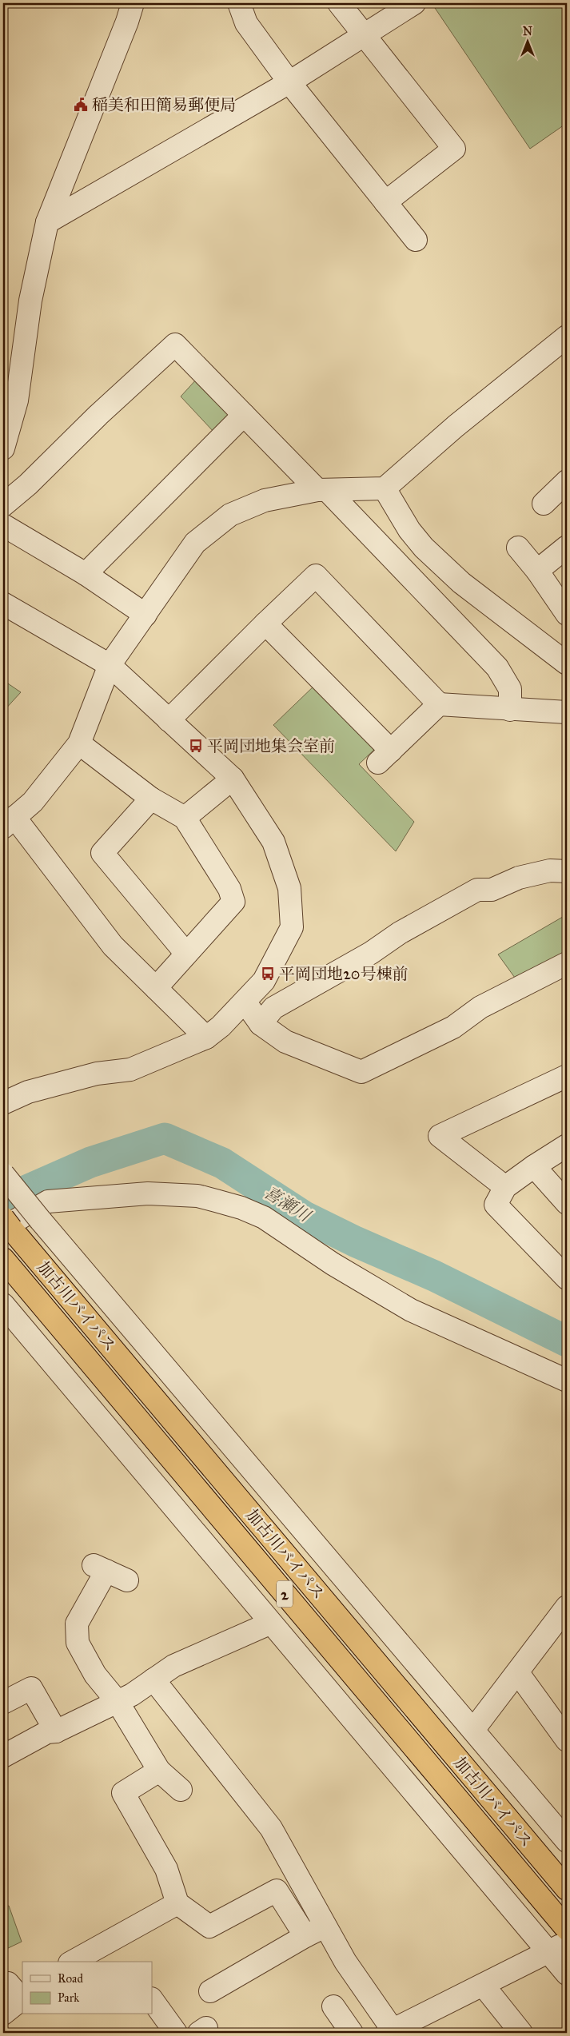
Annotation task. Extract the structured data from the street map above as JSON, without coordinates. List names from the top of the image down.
{
  "streets": {
    "highway": ["加古川バイパス", "2"]
  },
  "water": ["喜瀬川"],
  "places": {
    "public building": ["稲美和田簡易郵便局"],
    "bus stop": ["平岡団地集会室前", "平岡団地20号棟前"]
  },
  "legend": ["Road", "Park"],
  "north": "top"
}
